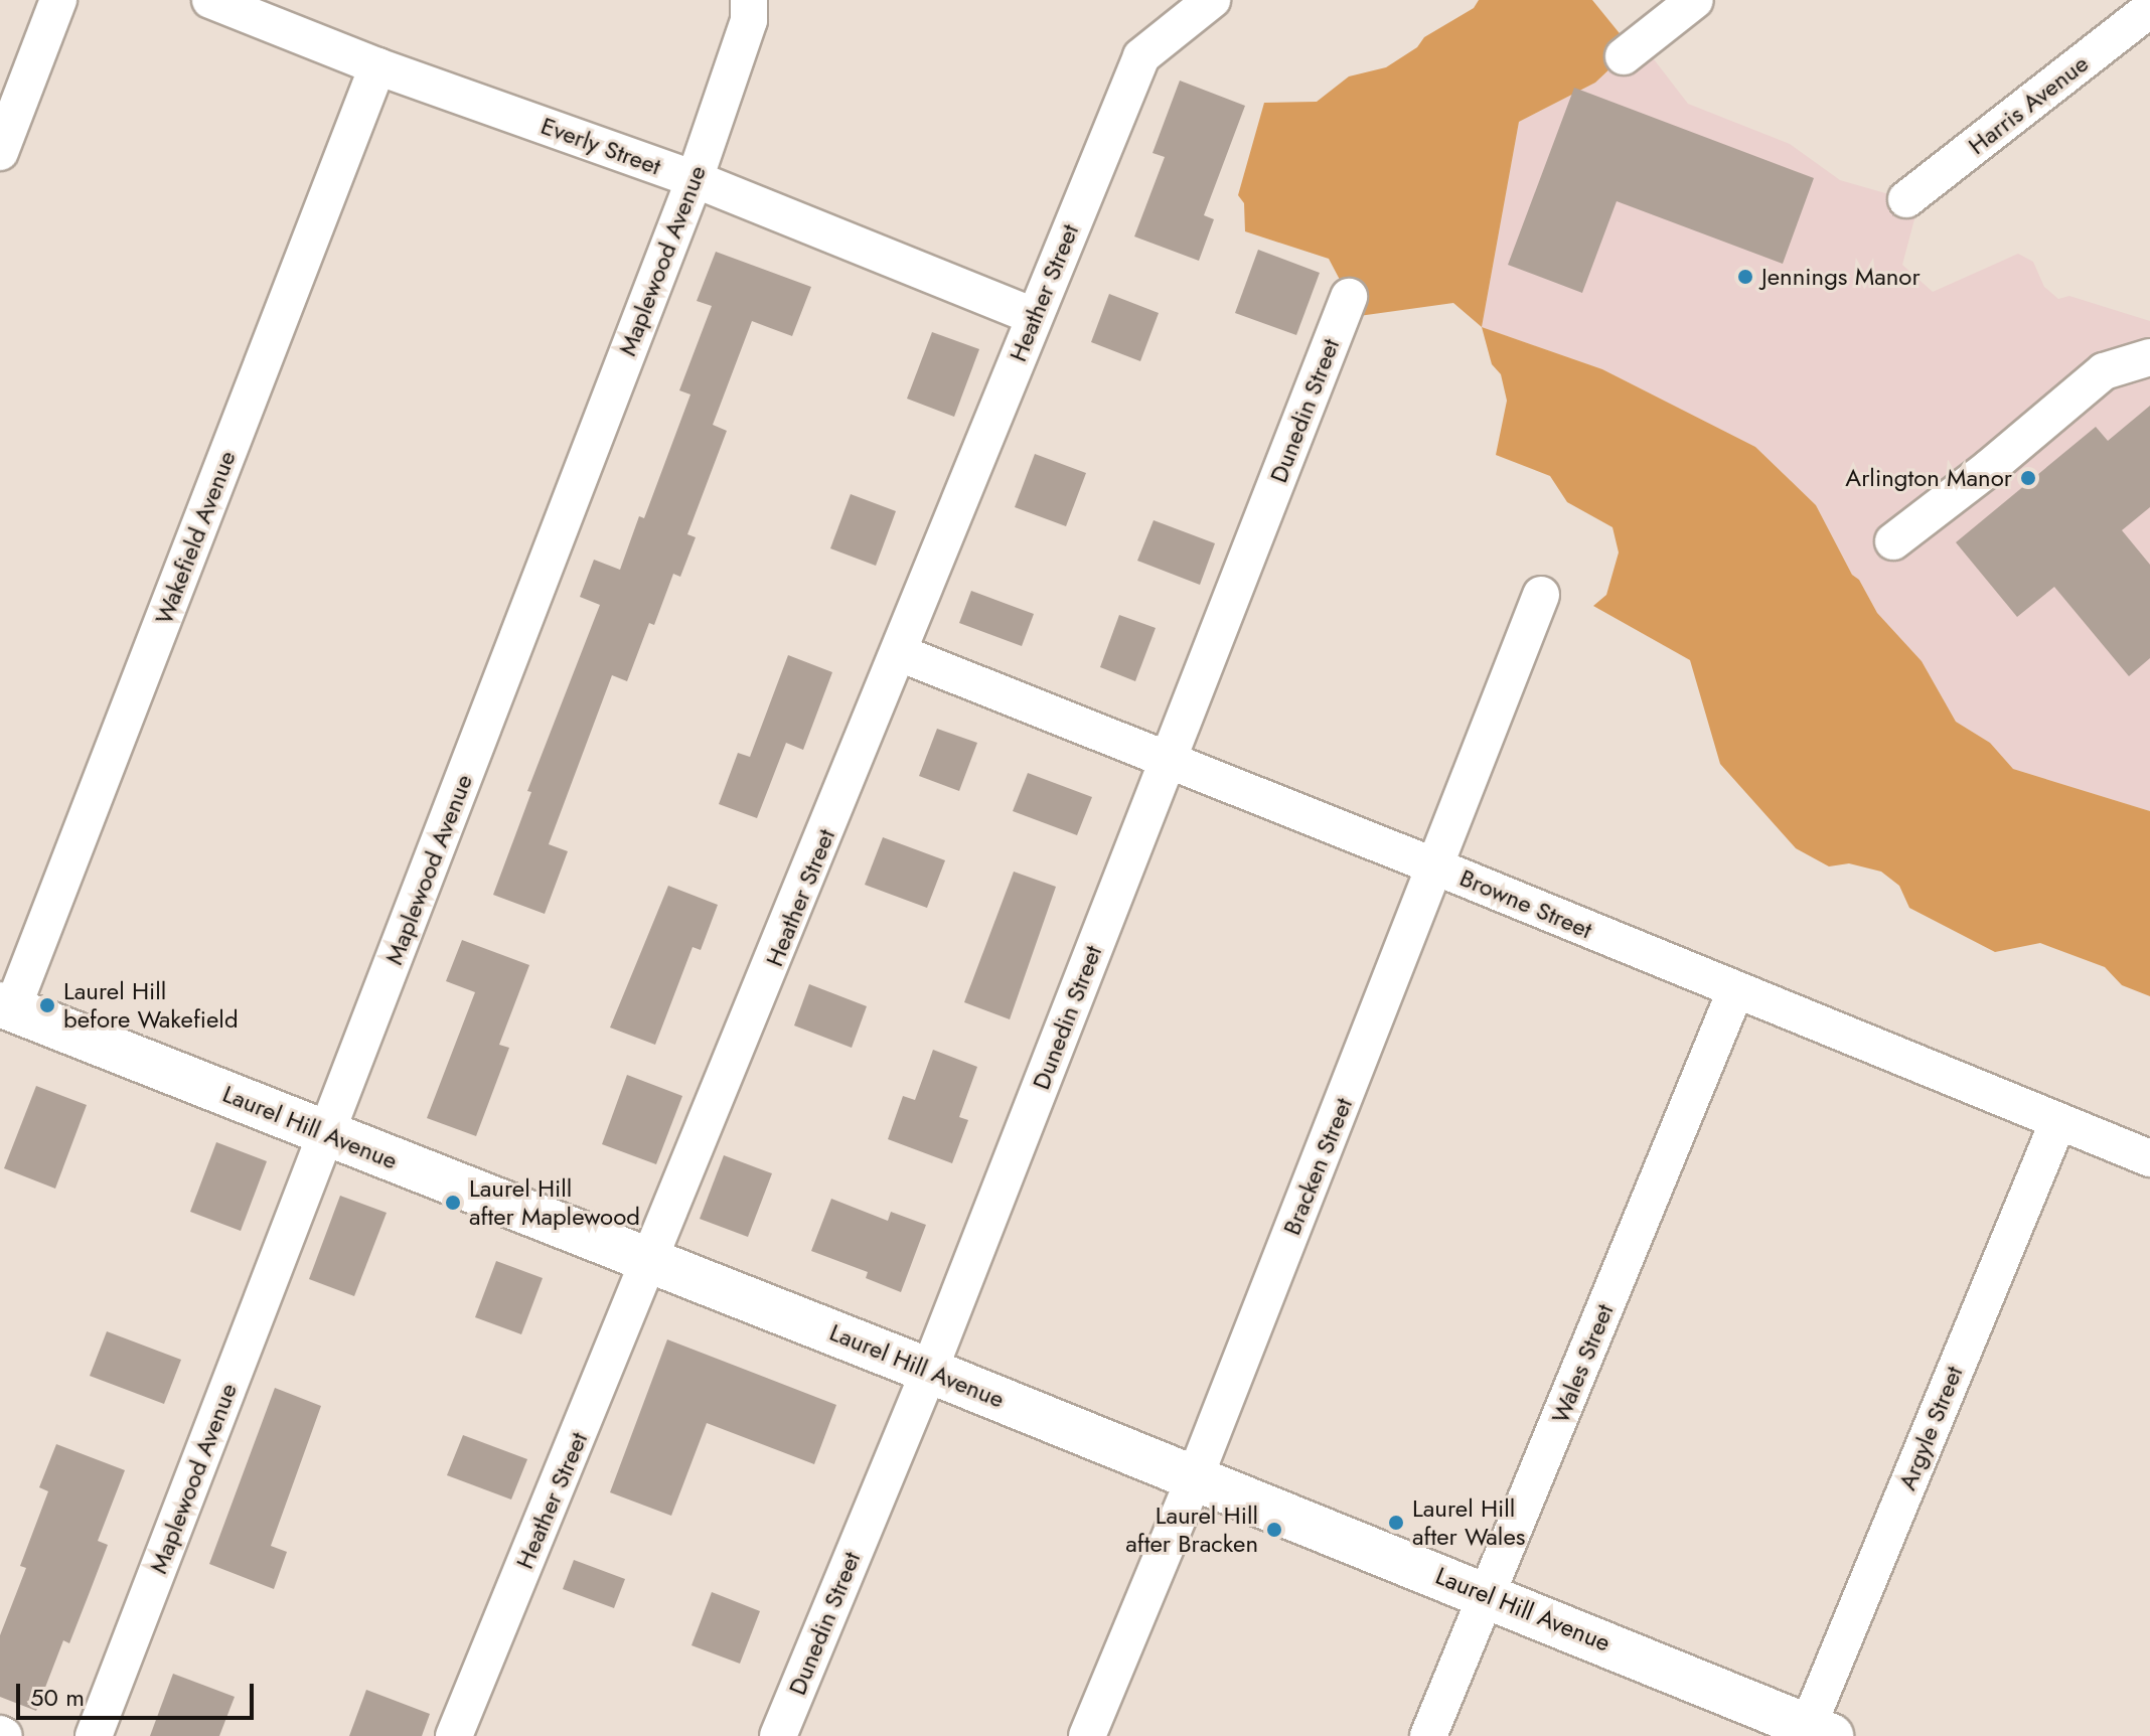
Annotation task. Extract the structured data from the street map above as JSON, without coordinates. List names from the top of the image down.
{
  "streets": {
    "street": [
      "Harris Avenue",
      "Everly Street",
      "Maplewood Avenue",
      "Heather Street",
      "Dunedin Street",
      "Wakefield Avenue",
      "Browne Street",
      "Laurel Hill Avenue",
      "Bracken Street",
      "Wales Street",
      "Argyle Street"
    ]
  },
  "crossings": [
    ["Everly Street", "Maplewood Avenue"],
    ["Everly Street", "Heather Street"],
    ["Everly Street", "Wakefield Avenue"],
    ["Maplewood Avenue", "Laurel Hill Avenue"],
    ["Heather Street", "Browne Street"],
    ["Heather Street", "Laurel Hill Avenue"],
    ["Dunedin Street", "Browne Street"],
    ["Dunedin Street", "Laurel Hill Avenue"],
    ["Wakefield Avenue", "Laurel Hill Avenue"],
    ["Browne Street", "Bracken Street"],
    ["Browne Street", "Wales Street"],
    ["Browne Street", "Argyle Street"],
    ["Laurel Hill Avenue", "Bracken Street"],
    ["Laurel Hill Avenue", "Wales Street"],
    ["Laurel Hill Avenue", "Argyle Street"]
  ],
  "places": [
    "Jennings Manor",
    "Arlington Manor",
    "Laurel Hill before Wakefield",
    "Laurel Hill after Maplewood",
    "Laurel Hill after Wales",
    "Laurel Hill after Bracken"
  ],
  "scale_bar": "50 m"
}
